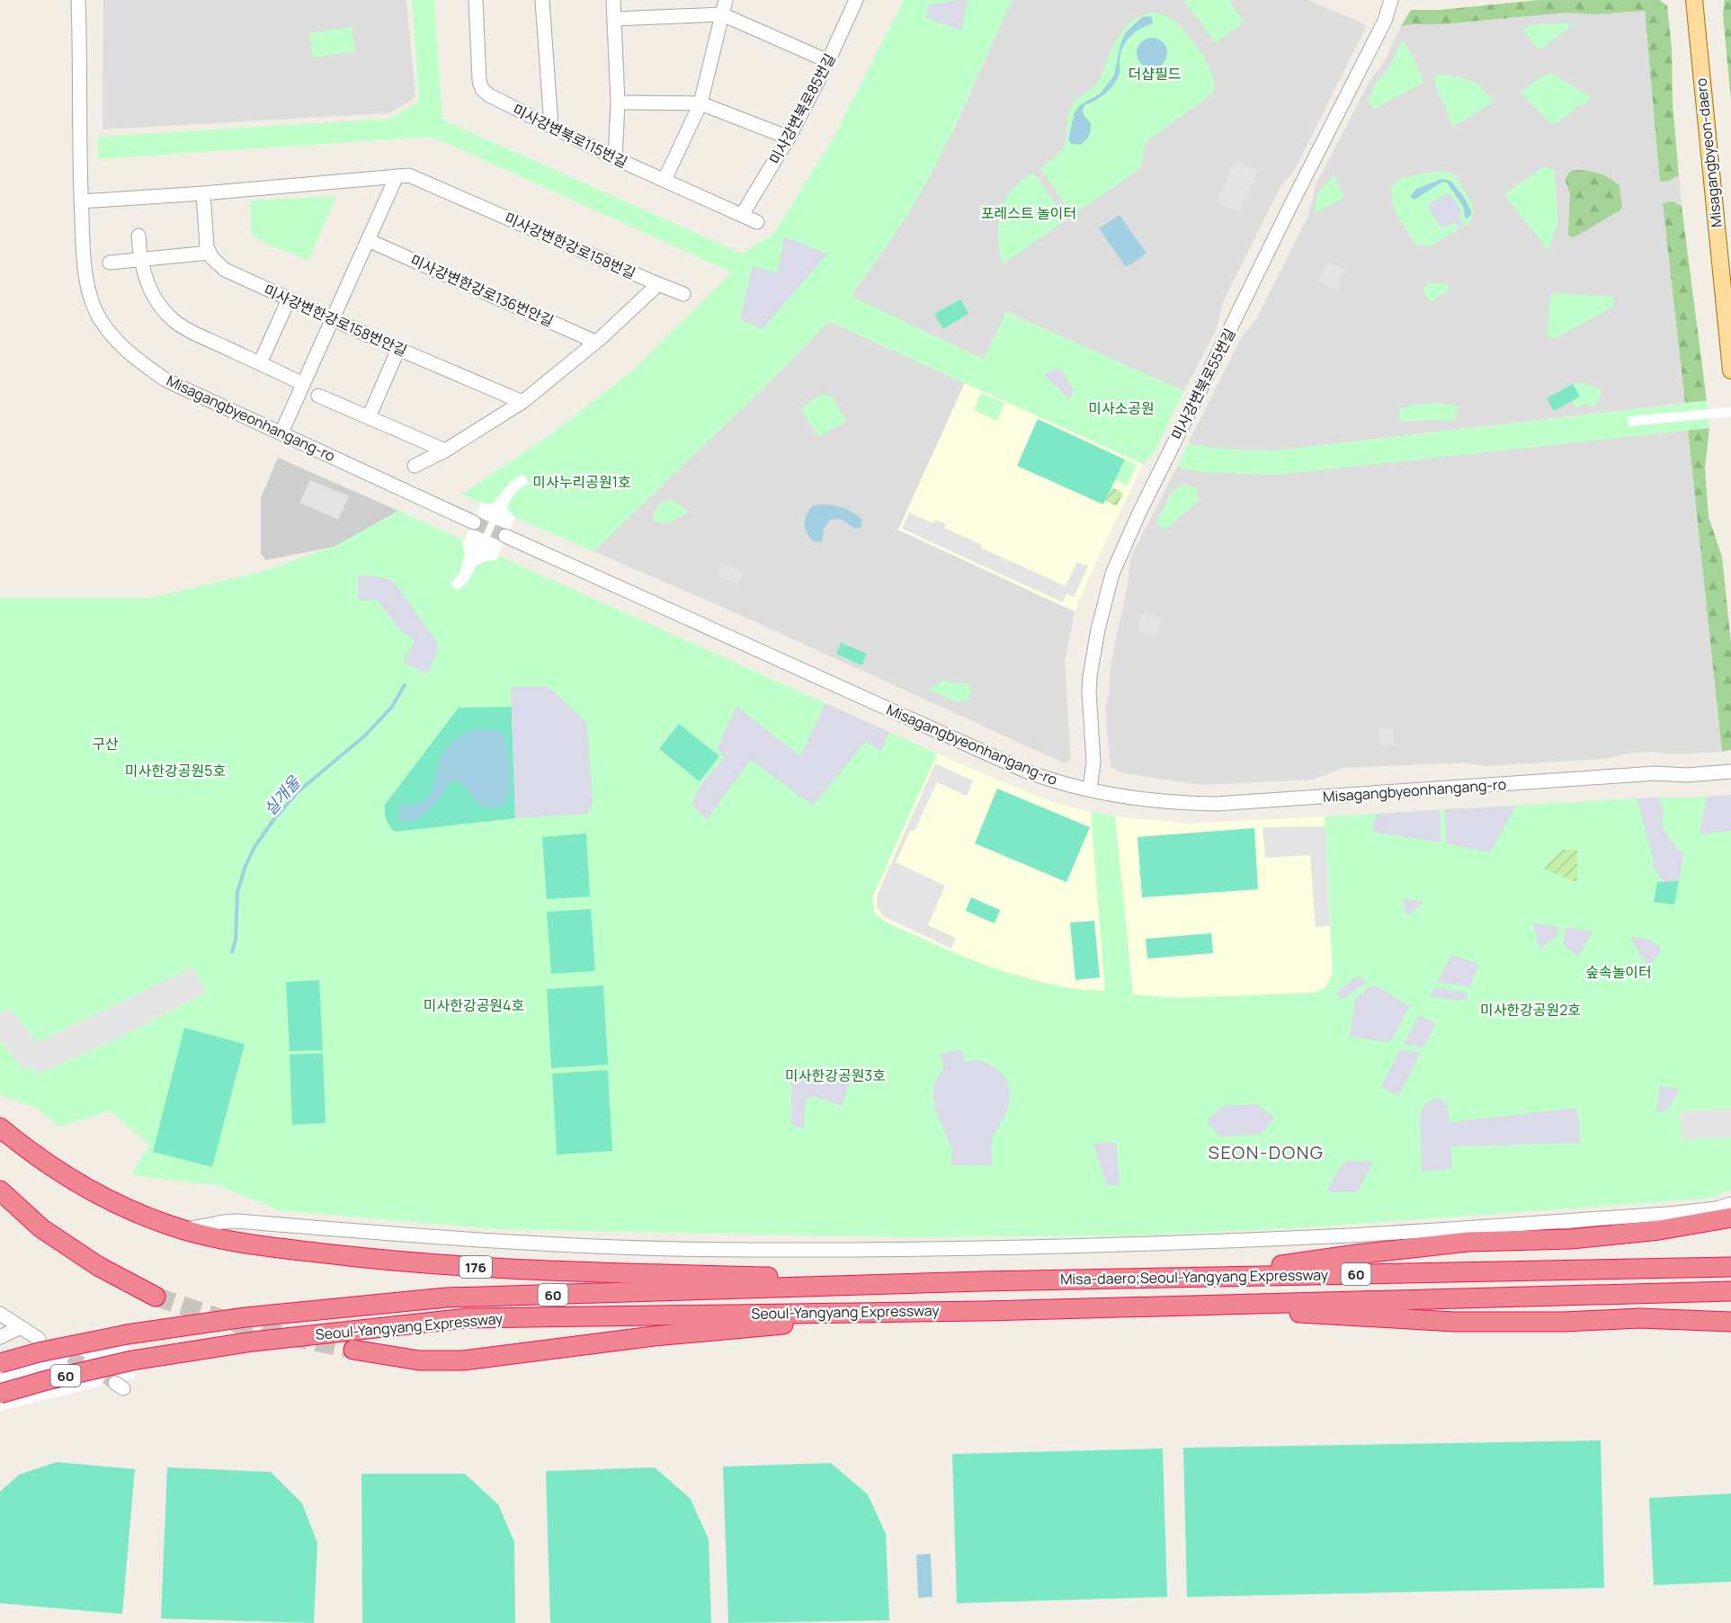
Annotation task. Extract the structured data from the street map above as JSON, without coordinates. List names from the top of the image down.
{
  "streets": {
    "highway": [
      "176",
      "60",
      "Misa-daero;Seoul-Yangyang Expressway",
      "Seoul-Yangyang Expressway"
    ],
    "main road": ["Misagangbyeon-daero"],
    "street": [
      "미사강변북로85번길",
      "미사강변북로115번길",
      "미사강변한강로158번길",
      "미사강변한강로136번안길",
      "미사강변한강로158번안길",
      "미사강변북로55번길",
      "Misagangbyeonhangang-ro"
    ]
  },
  "crossings": [
    ["미사강변북로85번길", "미사강변북로115번길"],
    ["미사강변한강로158번길", "미사강변한강로136번안길"],
    ["미사강변한강로158번길", "미사강변한강로158번안길"],
    ["미사강변한강로158번길", "Misagangbyeonhangang-ro"],
    ["미사강변북로55번길", "Misagangbyeonhangang-ro"],
    ["176", "Misa-daero;Seoul-Yangyang Expressway"],
    ["176", "Seoul-Yangyang Expressway"],
    ["Misa-daero;Seoul-Yangyang Expressway", "Seoul-Yangyang Expressway"]
  ],
  "districts": ["SEON-DONG"],
  "water": ["실개울"],
  "parks": [
    "더샵필드",
    "포레스트 놀이터",
    "미사소공원",
    "미사누리공원1호",
    "구산",
    "미사한강공원5호",
    "숲속놀이터",
    "미사한강공원4호",
    "미사한강공원2호",
    "미사한강공원3호"
  ]
}
